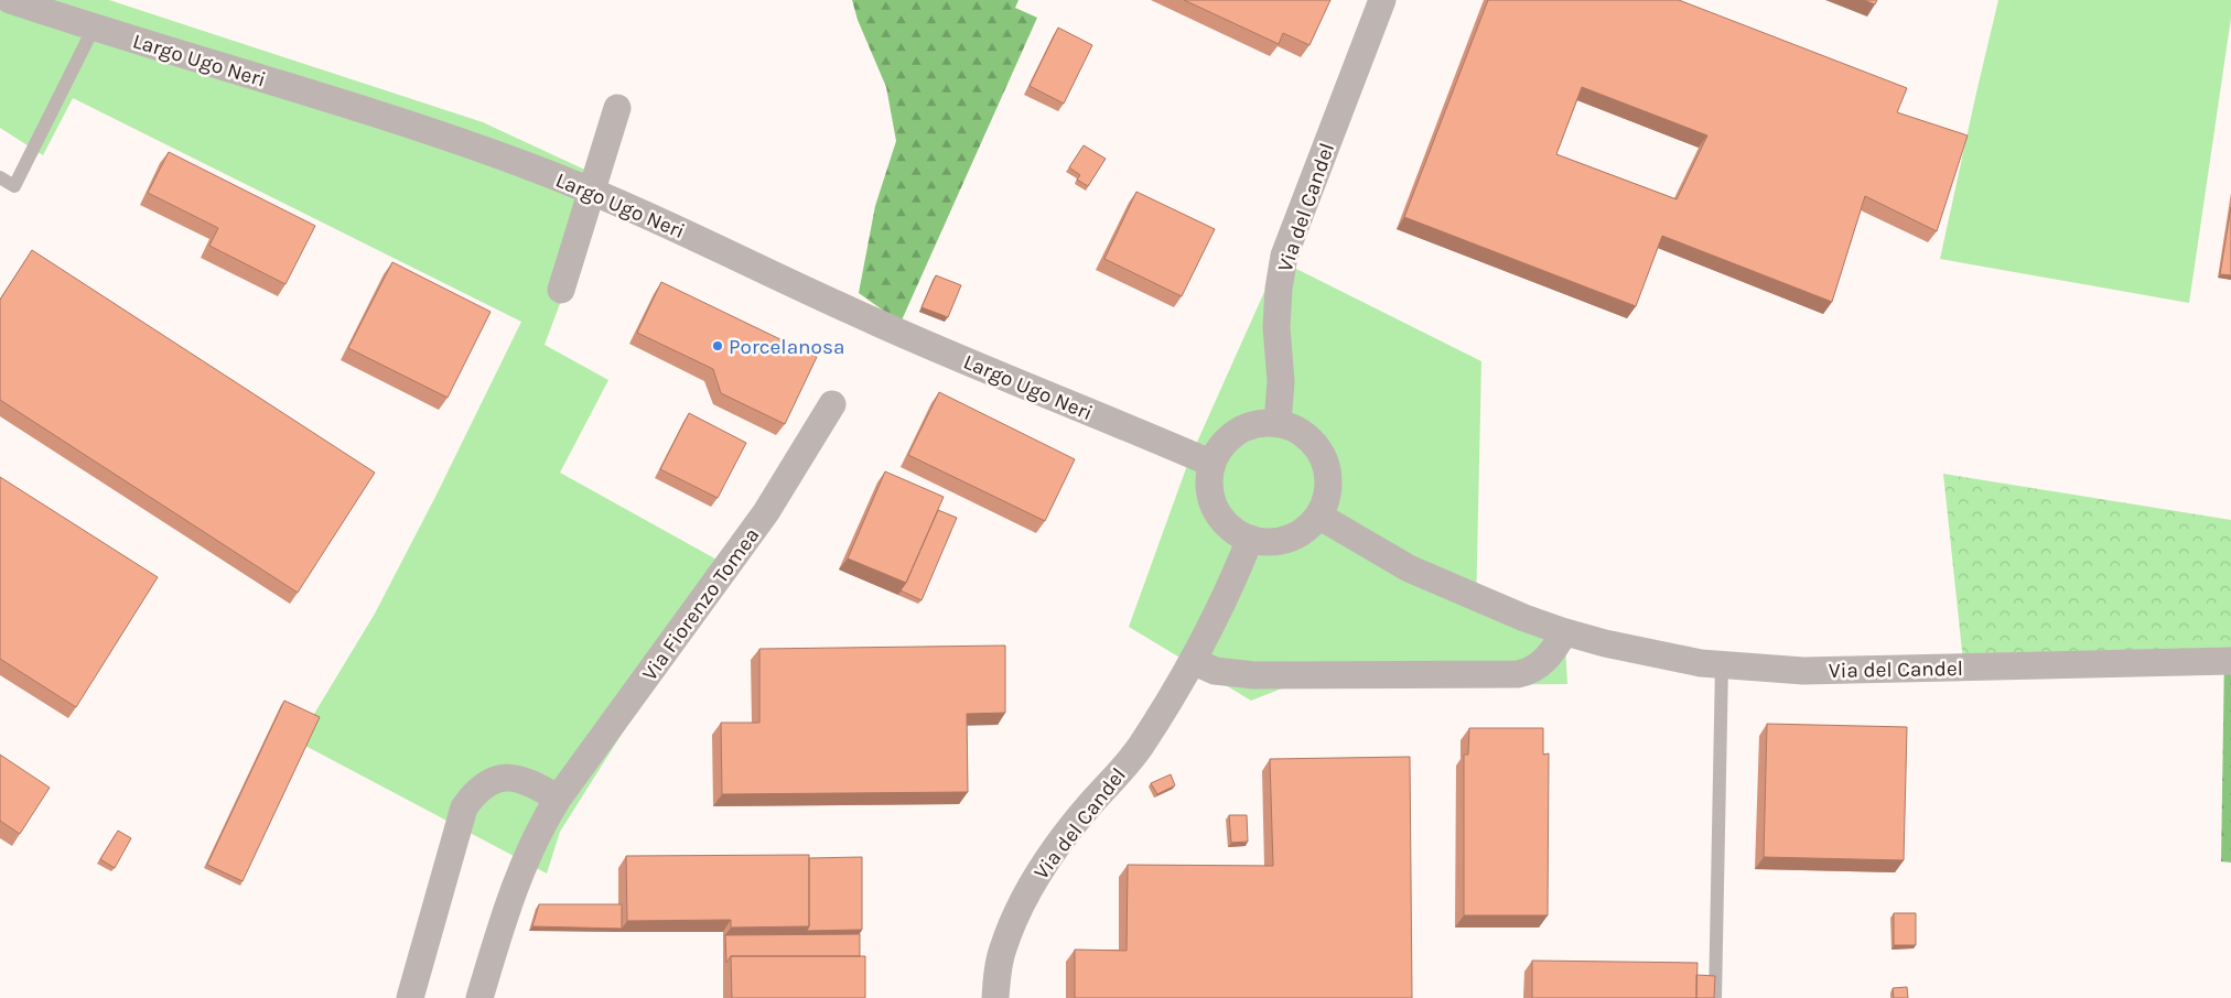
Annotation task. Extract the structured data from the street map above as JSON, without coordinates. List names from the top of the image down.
{
  "streets": {
    "street": ["Largo Ugo Neri", "Via del Candel", "Via Fiorenzo Tomea"]
  },
  "crossings": [
    ["Largo Ugo Neri", "Via del Candel"]
  ],
  "places": ["Porcelanosa"]
}
